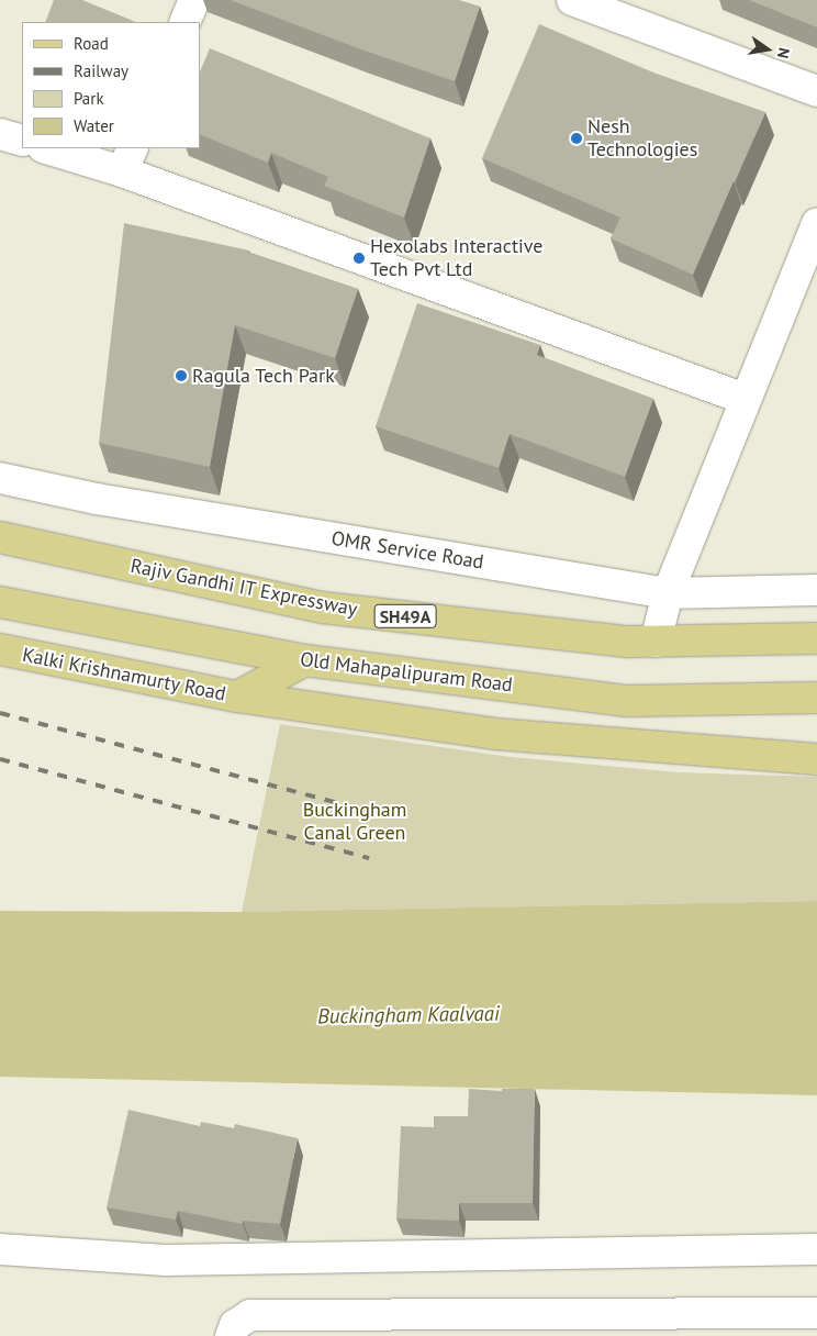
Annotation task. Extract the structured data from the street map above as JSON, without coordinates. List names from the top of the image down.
{
  "streets": {
    "main road": [
      "Rajiv Gandhi IT Expressway",
      "SH49A",
      "Old Mahapalipuram Road",
      "Kalki Krishnamurty Road"
    ],
    "street": ["OMR Service Road"]
  },
  "crossings": [
    ["Old Mahapalipuram Road", "Kalki Krishnamurty Road"]
  ],
  "water": ["Buckingham Kaalvaai"],
  "parks": ["Buckingham Canal Green"],
  "places": ["Nesh Technologies", "Hexolabs Interactive Tech Pvt Ltd", "Ragula Tech Park"],
  "legend": [
    "Road",
    "Railway",
    "Park",
    "Water"
  ],
  "north": "right"
}
